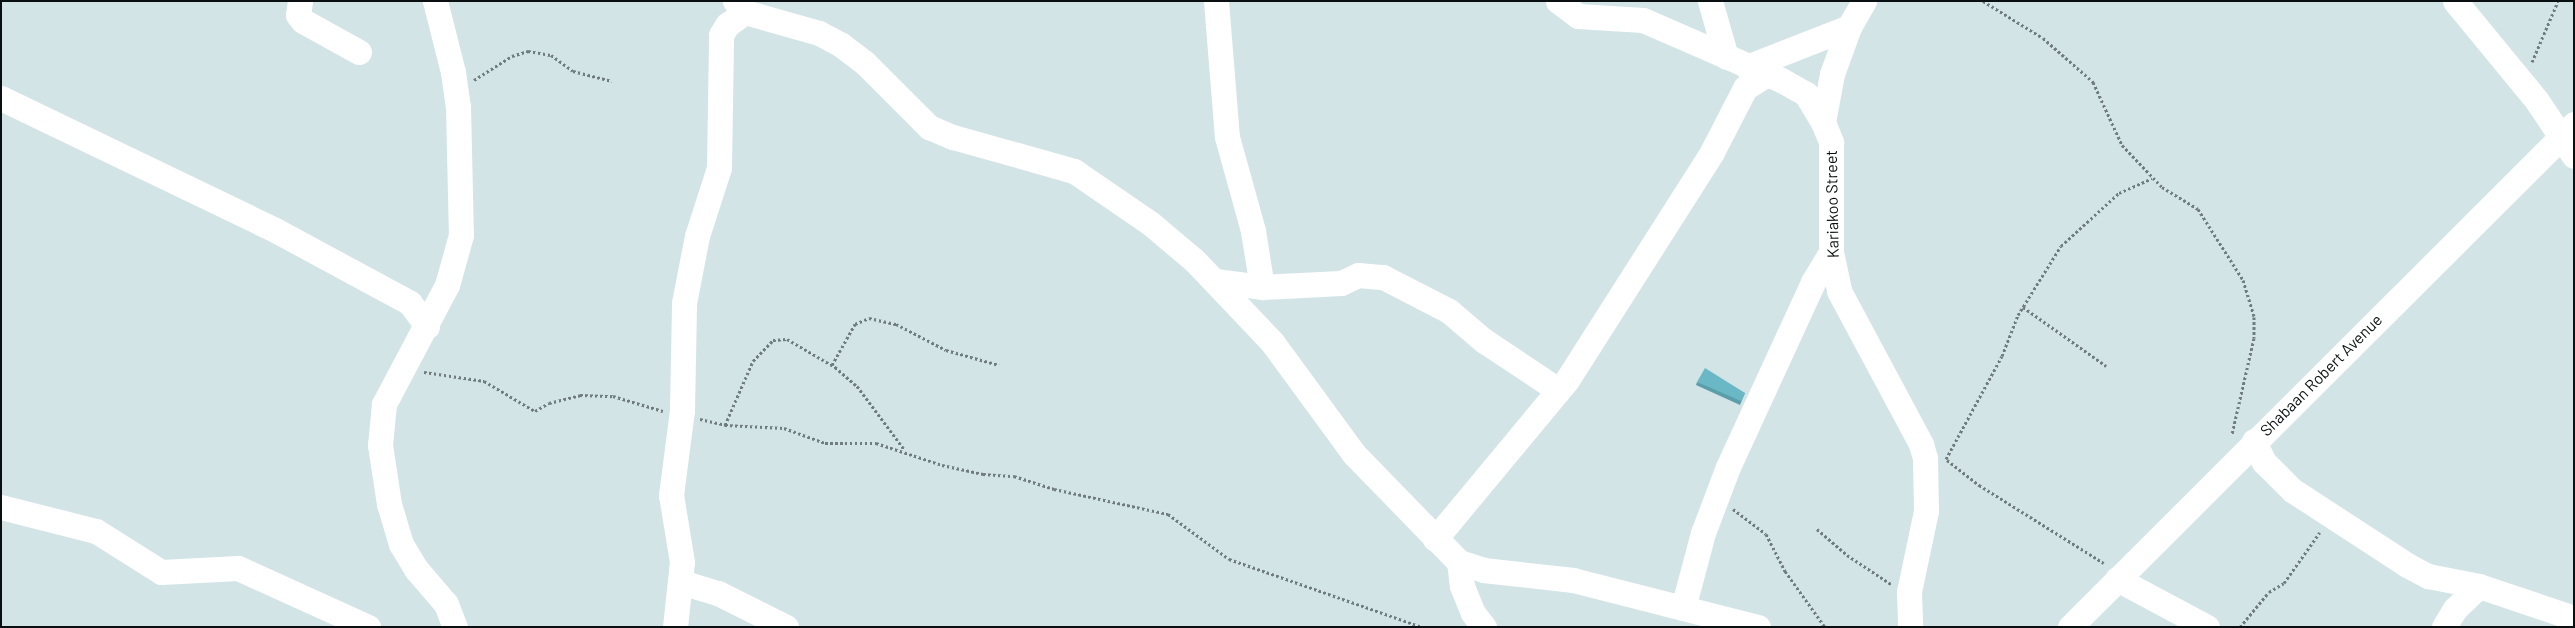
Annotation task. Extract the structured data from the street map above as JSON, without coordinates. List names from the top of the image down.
{
  "streets": {
    "street": ["Kariakoo Street", "Shabaan Robert Avenue"]
  }
}
